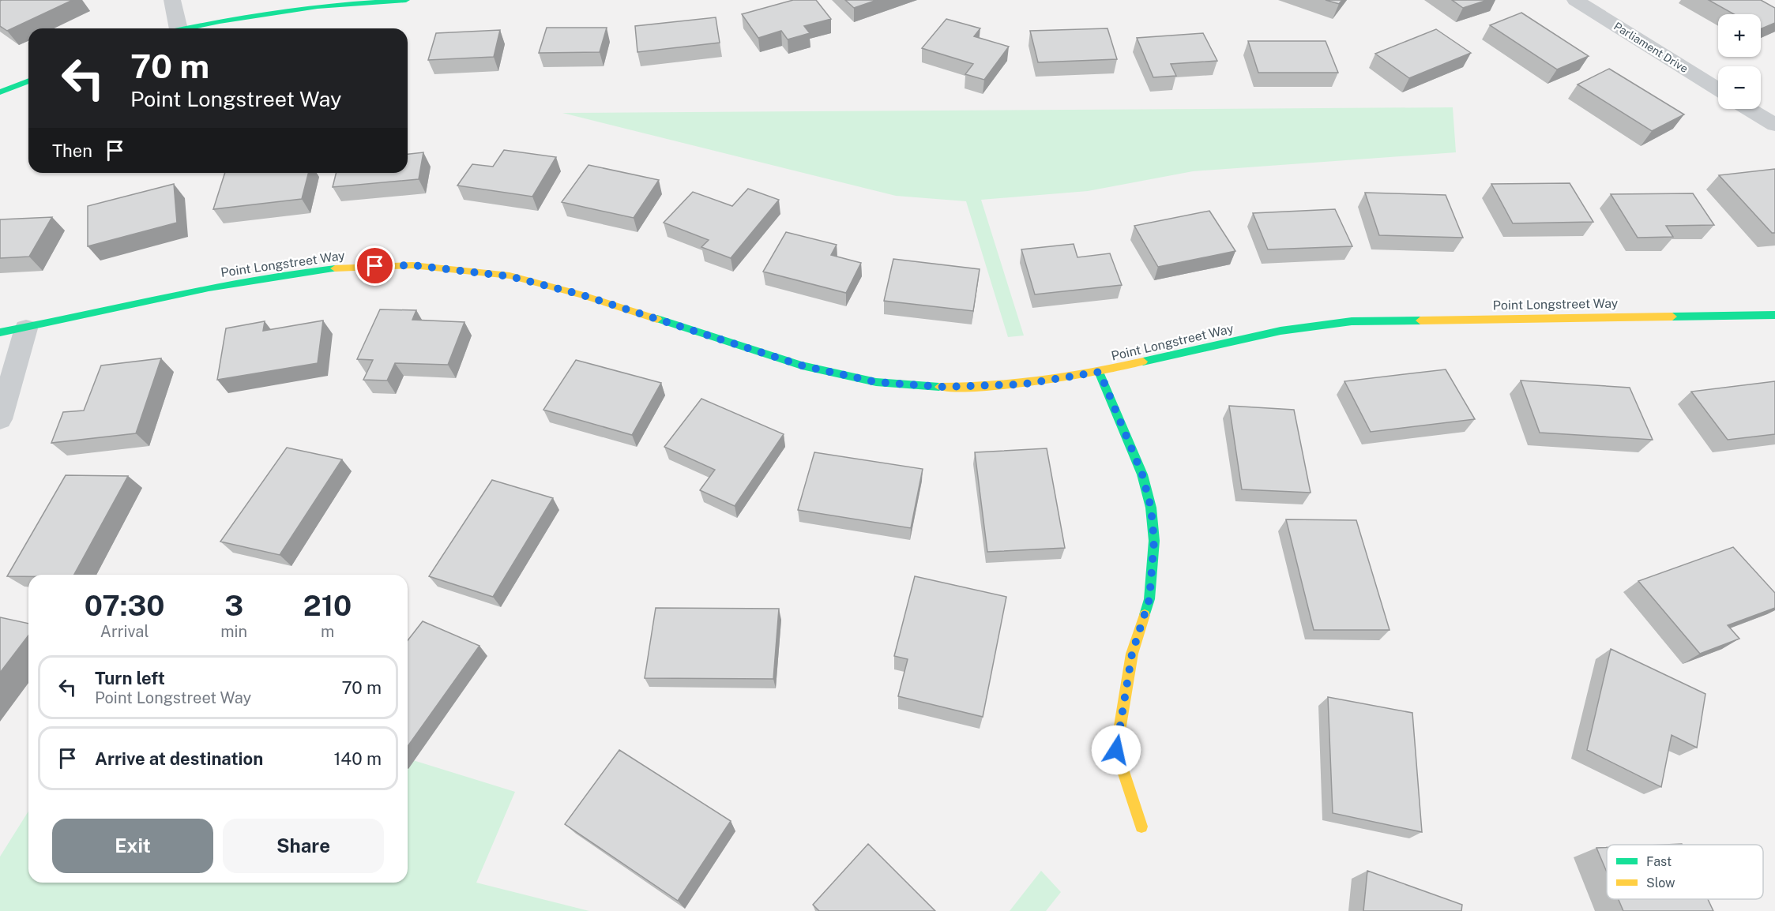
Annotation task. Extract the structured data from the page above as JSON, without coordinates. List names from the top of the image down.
{
  "streets": {
    "street": ["Parliament Drive", "Point Longstreet Way"]
  },
  "legend": ["Fast", "Slow"],
  "page": {
    "map_buttons": ["+", "−"],
    "turn": ["70 m", "Point Longstreet Way"],
    "then": "Then",
    "eta": [
      "07:30",
      "Arrival",
      "3",
      "min",
      "210",
      "m"
    ],
    "list": [
      {
        "name": "Turn left",
        "note": "Point Longstreet Way",
        "value": "70 m"
      },
      {
        "name": "Arrive at destination",
        "value": "140 m"
      }
    ],
    "buttons": ["Exit", "Share"]
  }
}
